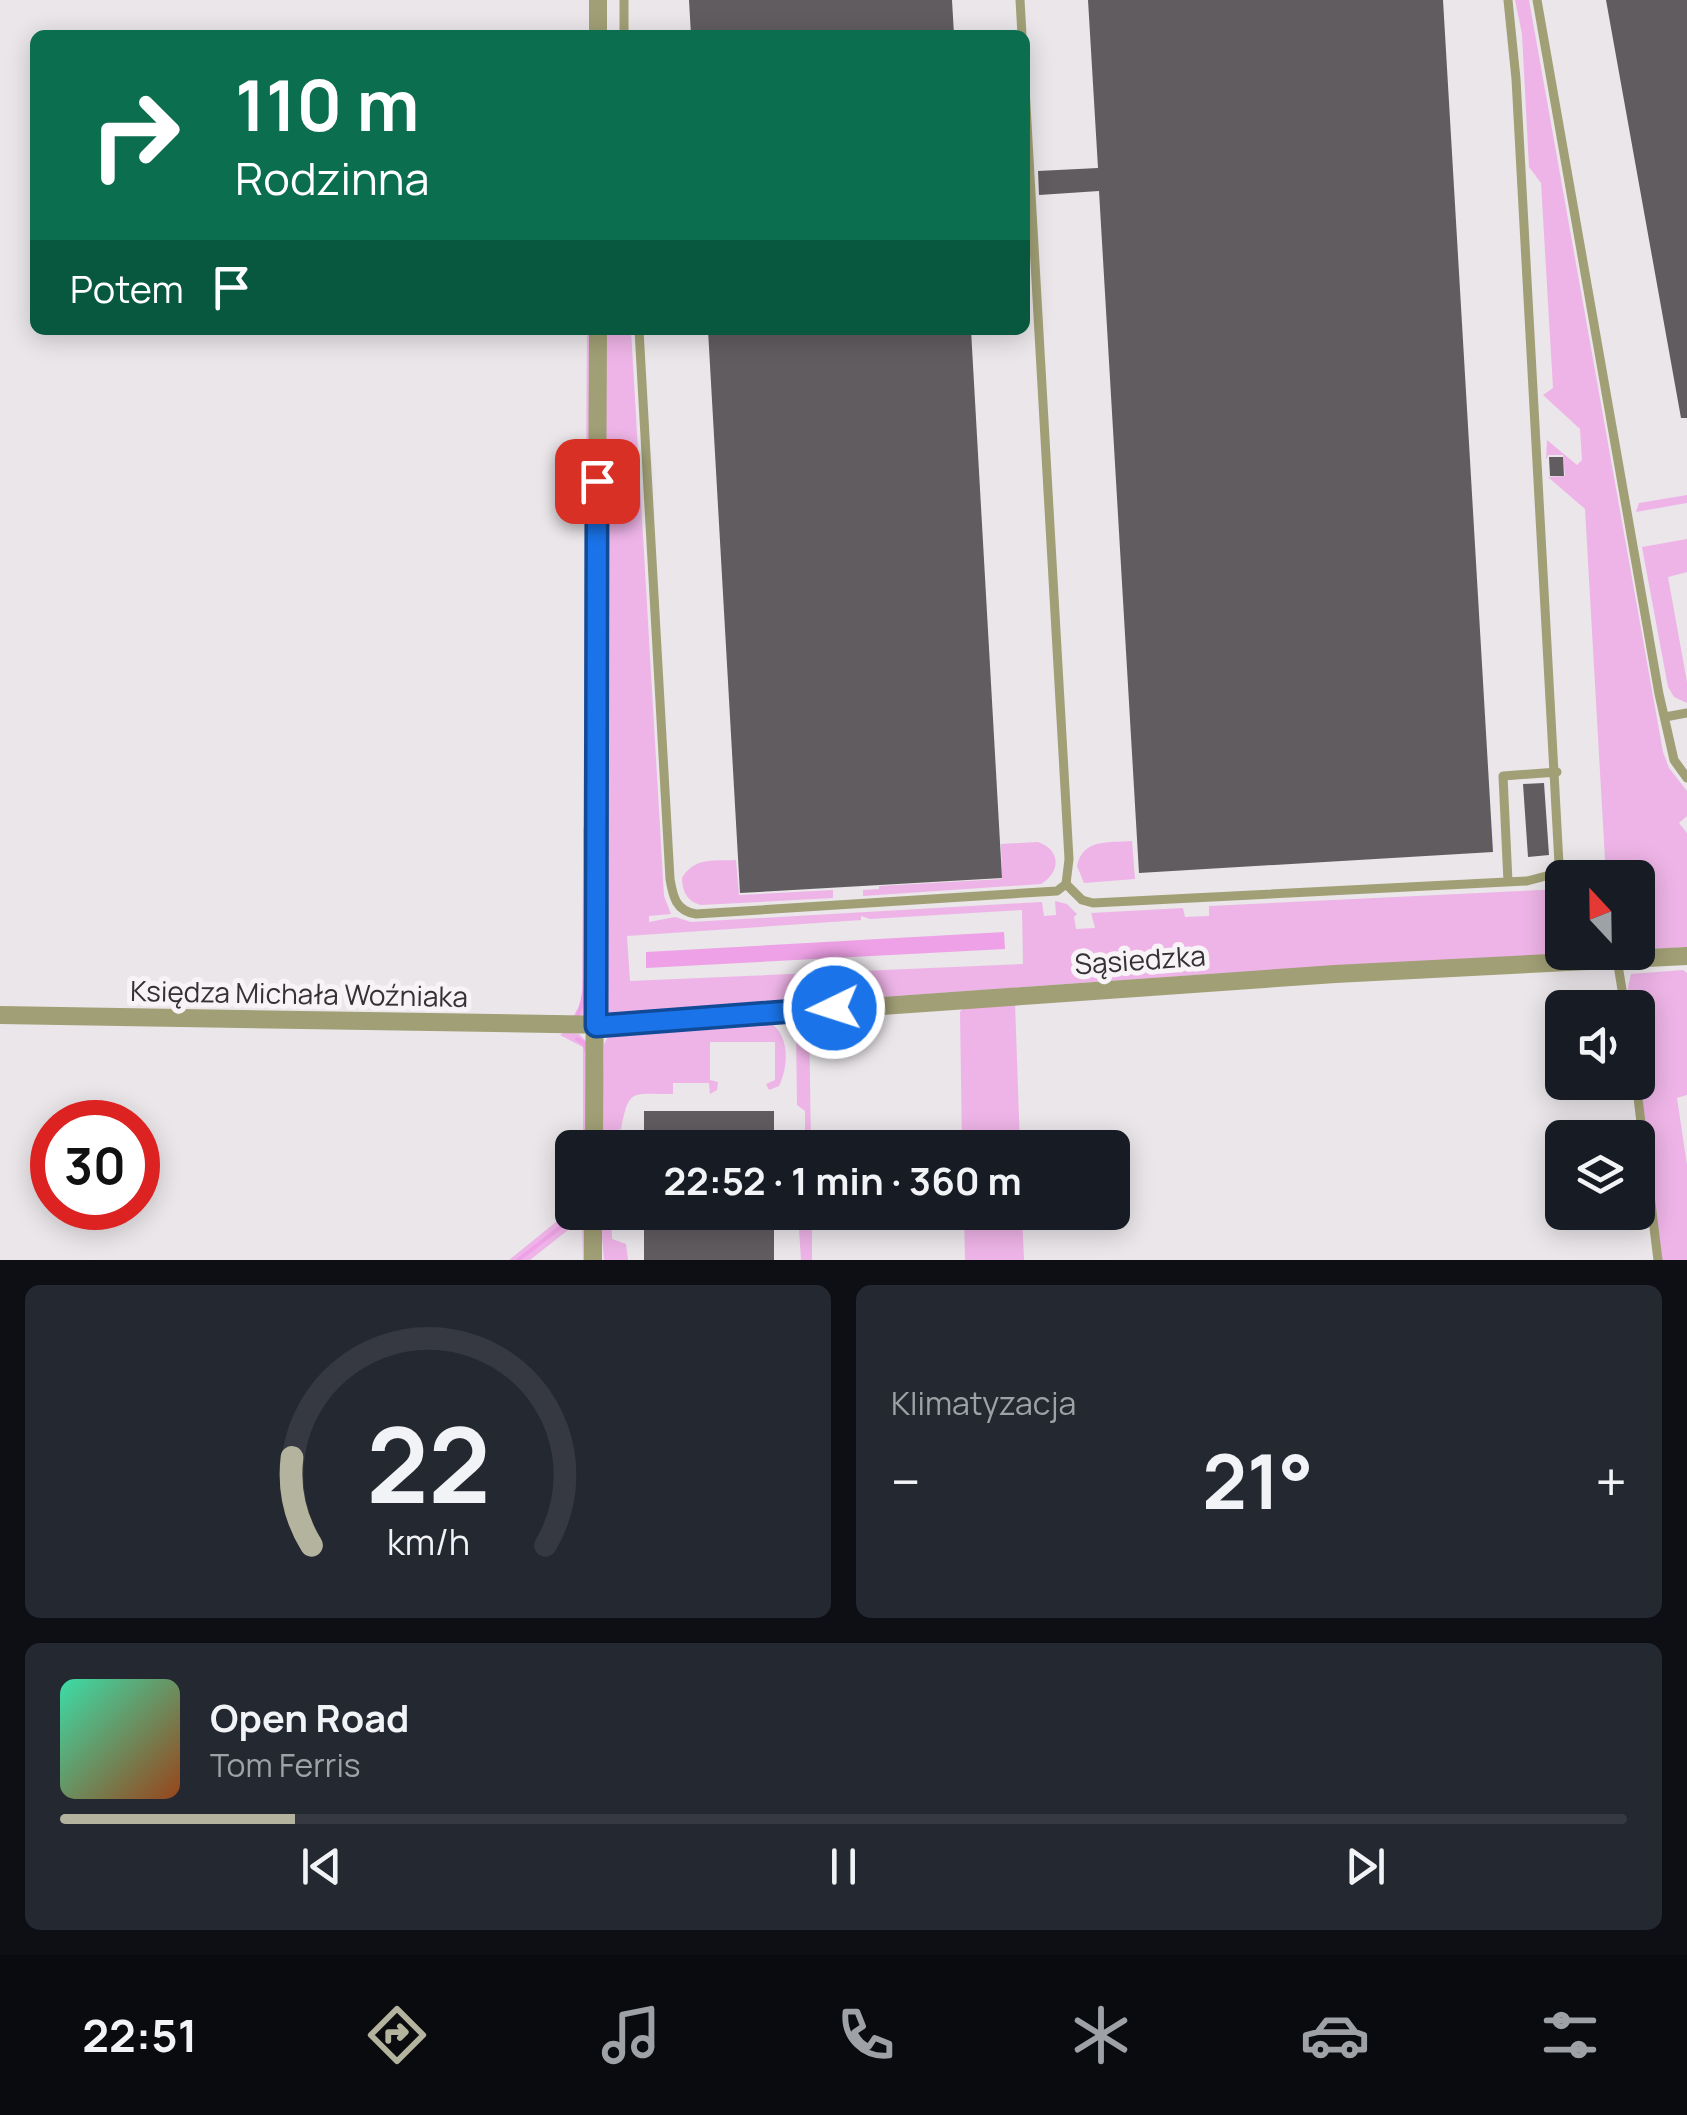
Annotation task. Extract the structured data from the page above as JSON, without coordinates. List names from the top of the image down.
{
  "streets": {
    "street": ["Sąsiedzka", "Księdza Michała Woźniaka"]
  },
  "crossings": [
    ["Sąsiedzka", "Księdza Michała Woźniaka"]
  ],
  "north": "top",
  "page": {
    "turn": ["110 m", "Rodzinna"],
    "then": "Potem",
    "limit": "30",
    "trip": "22:52 · 1 min · 360 m",
    "tile": "Klimatyzacja",
    "heat": ["−", "21°", "+"],
    "song": ["Open Road", "Tom Ferris"],
    "tabs": "22:51",
    "gauge": ["22", "km/h"]
  }
}
